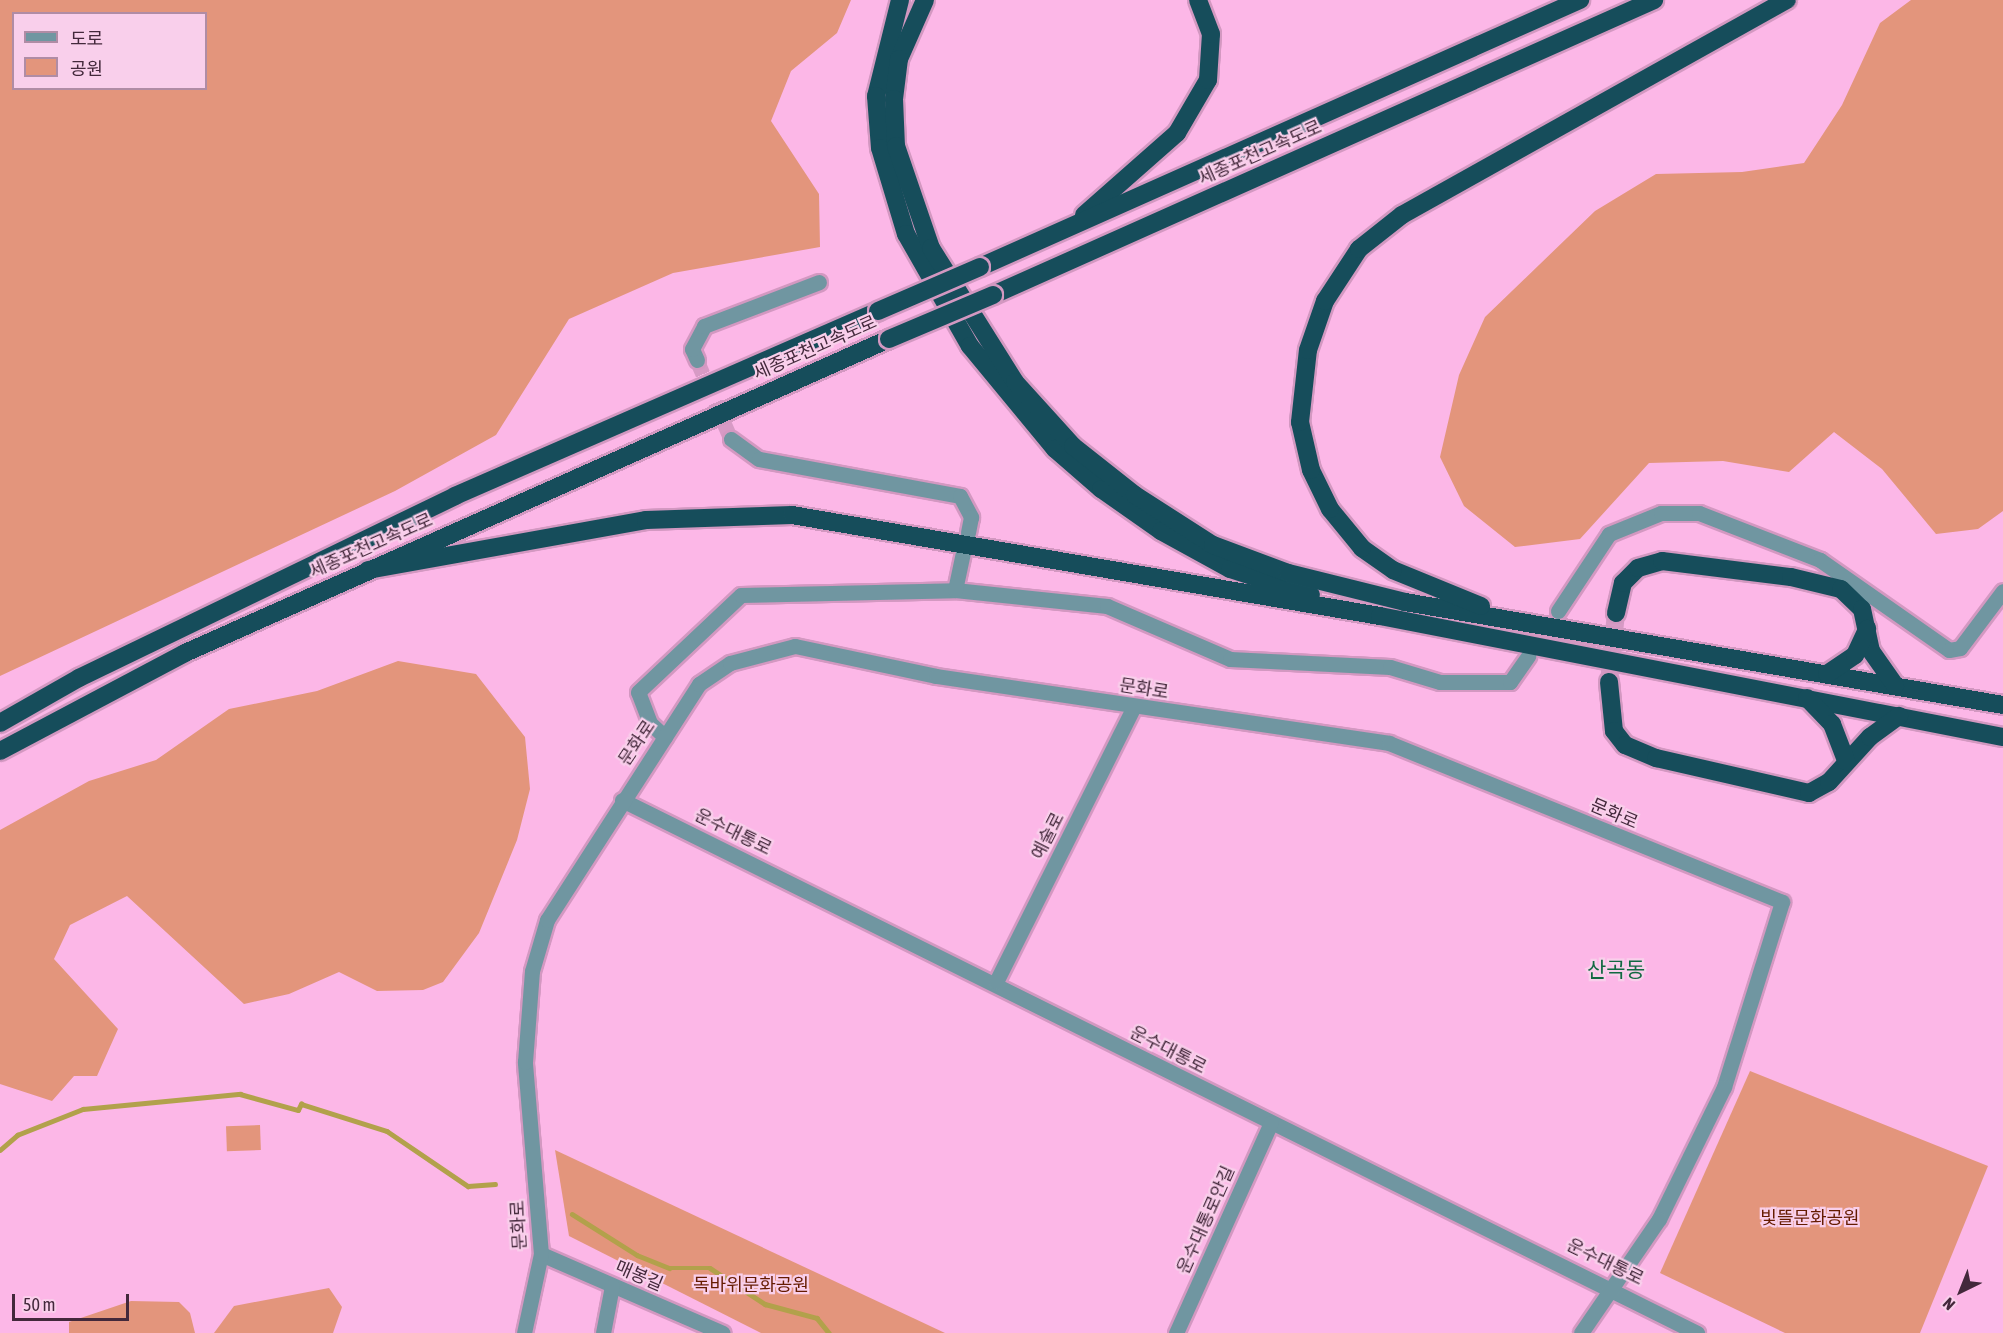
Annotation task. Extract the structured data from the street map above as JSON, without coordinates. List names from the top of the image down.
{
  "streets": {
    "highway": ["세종포천고속도로"],
    "street": [
      "문화로",
      "운수대통로",
      "예술로",
      "운수대통로안길",
      "매봉길"
    ]
  },
  "crossings": [
    ["문화로", "운수대통로"],
    ["문화로", "예술로"],
    ["문화로", "매봉길"],
    ["운수대통로", "예술로"],
    ["운수대통로", "운수대통로안길"]
  ],
  "districts": ["산곡동"],
  "parks": ["빛뜰문화공원", "독바위문화공원"],
  "legend": ["도로", "공원"],
  "scale_bar": "50 m",
  "north": "bottom left"
}
